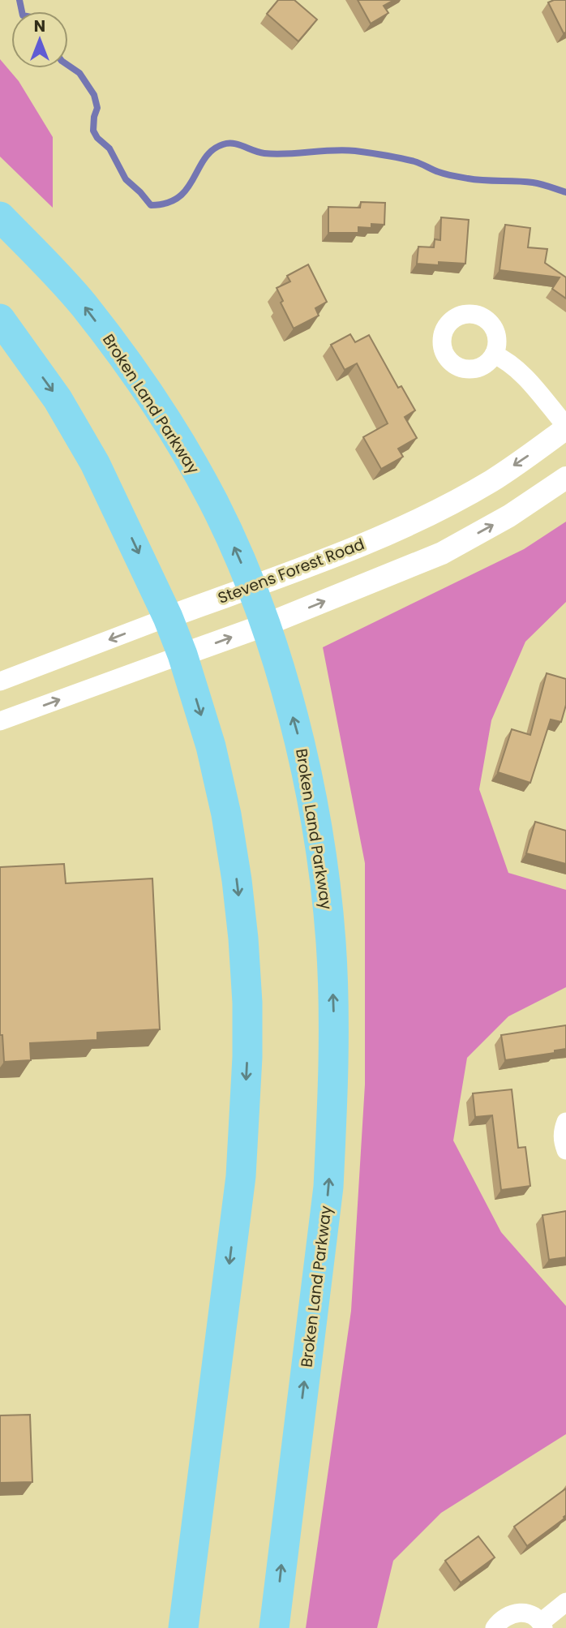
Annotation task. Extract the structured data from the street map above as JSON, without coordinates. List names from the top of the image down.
{
  "streets": {
    "main road": ["Broken Land Parkway"],
    "street": ["Stevens Forest Road"]
  },
  "crossings": [
    ["Broken Land Parkway", "Stevens Forest Road"]
  ],
  "north": "top"
}
